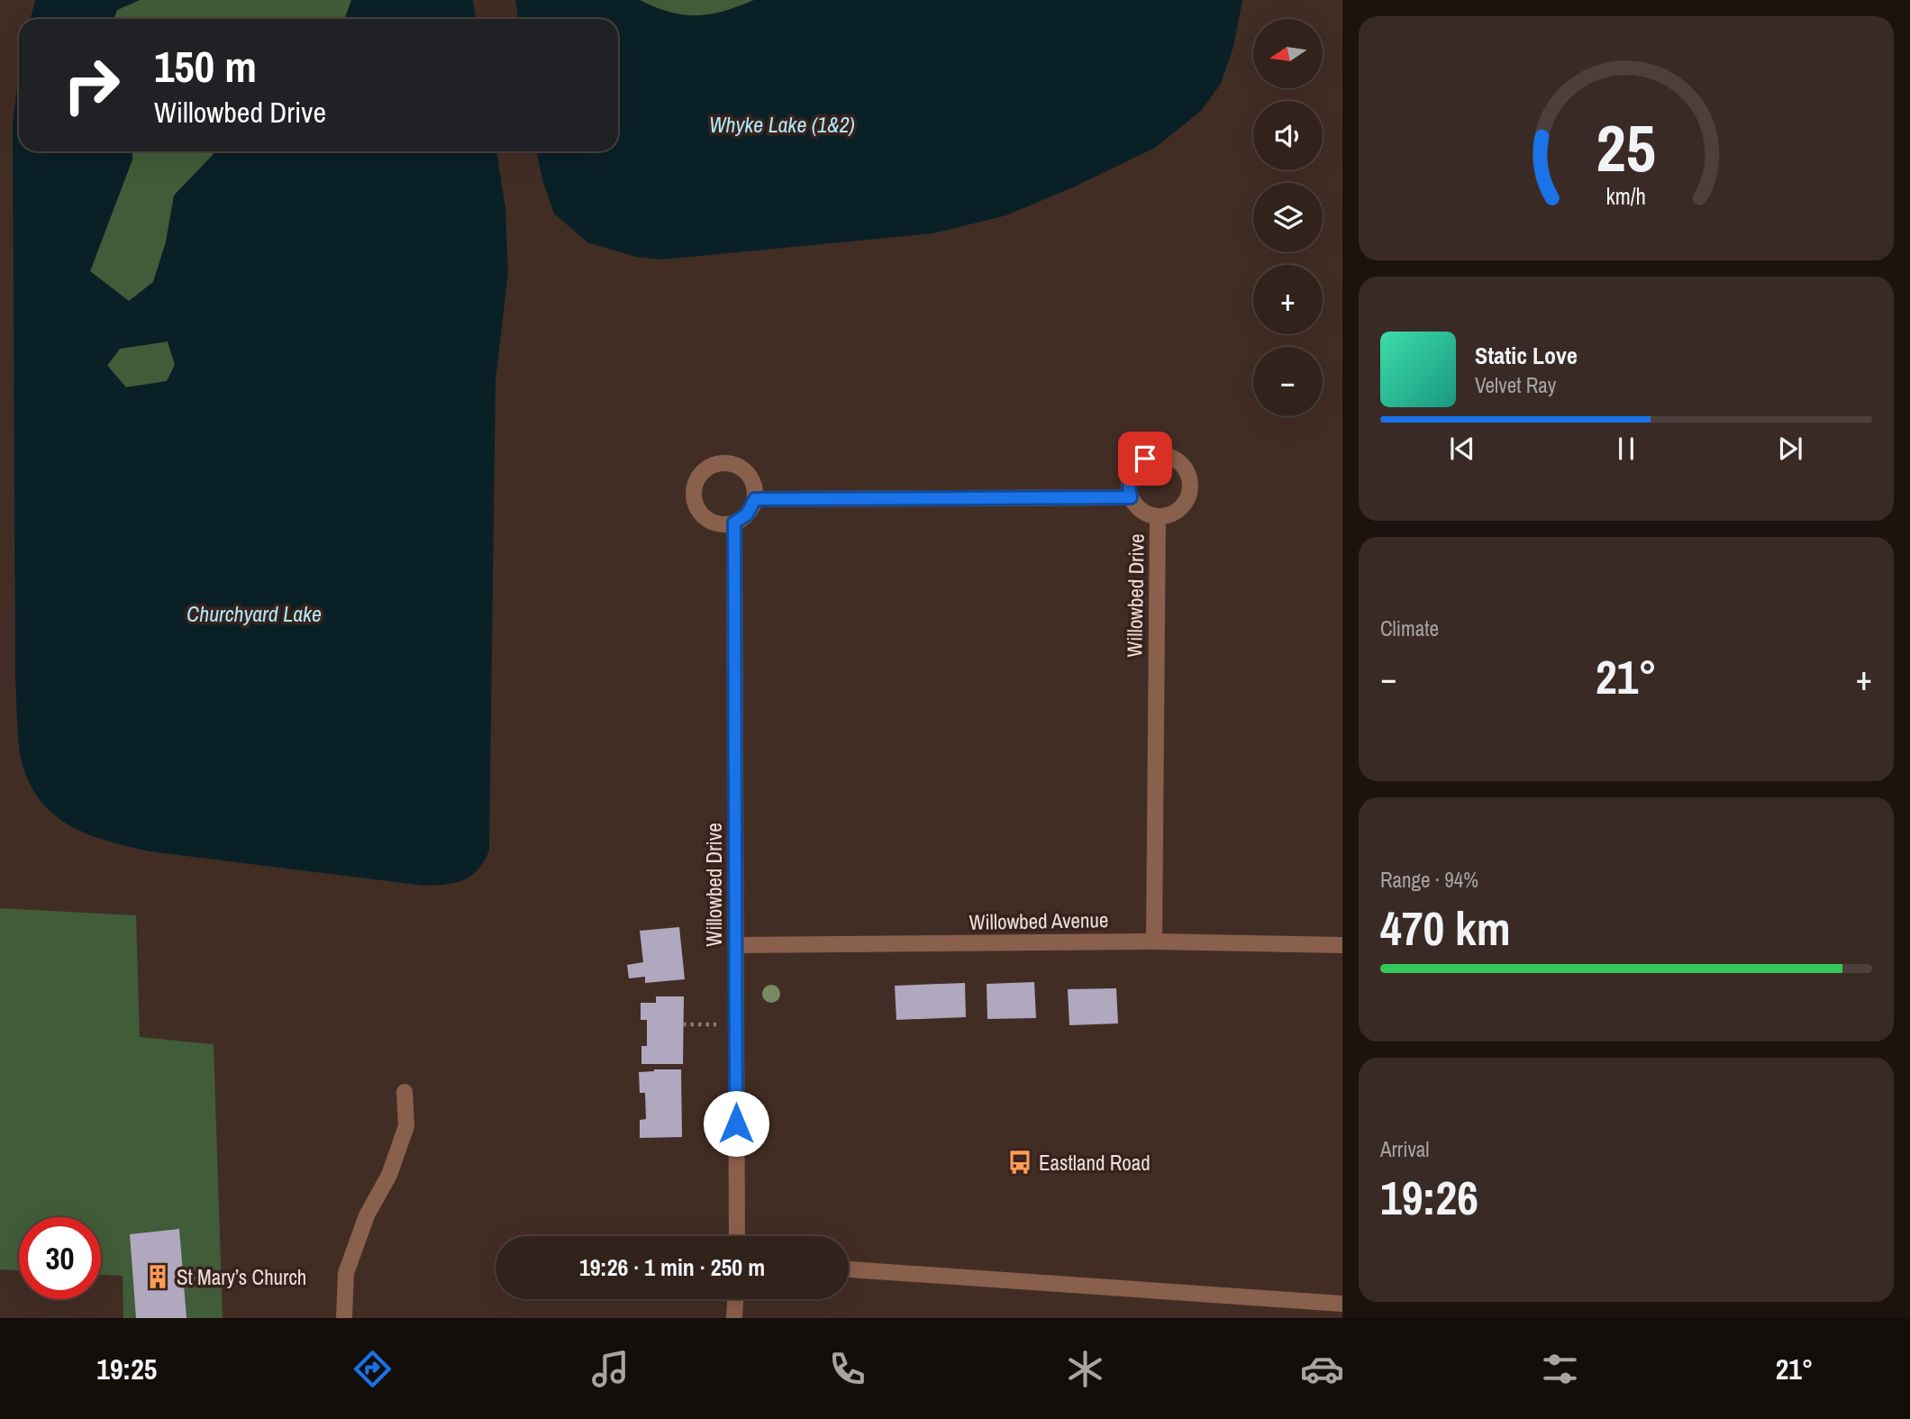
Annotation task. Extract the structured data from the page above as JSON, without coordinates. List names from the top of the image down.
{
  "streets": {
    "street": ["Willowbed Drive", "Willowbed Avenue"]
  },
  "crossings": [
    ["Willowbed Drive", "Willowbed Avenue"]
  ],
  "water": ["Whyke Lake (1&2)", "Churchyard Lake"],
  "places": {
    "bus stop": ["Eastland Road"],
    "building": ["St Mary’s Church"]
  },
  "north": "left",
  "page": {
    "map_buttons": ["+", "−"],
    "turn": ["150 m", "Willowbed Drive"],
    "song": ["Static Love", "Velvet Ray"],
    "tile": [
      "Climate",
      ["Range · 94%", "470 km"],
      ["Arrival", "19:26"]
    ],
    "heat": ["−", "21°", "+"],
    "limit": "30",
    "trip": "19:26 · 1 min · 250 m",
    "tabs": ["19:25", "21°"],
    "gauge": ["25", "km/h"]
  }
}
